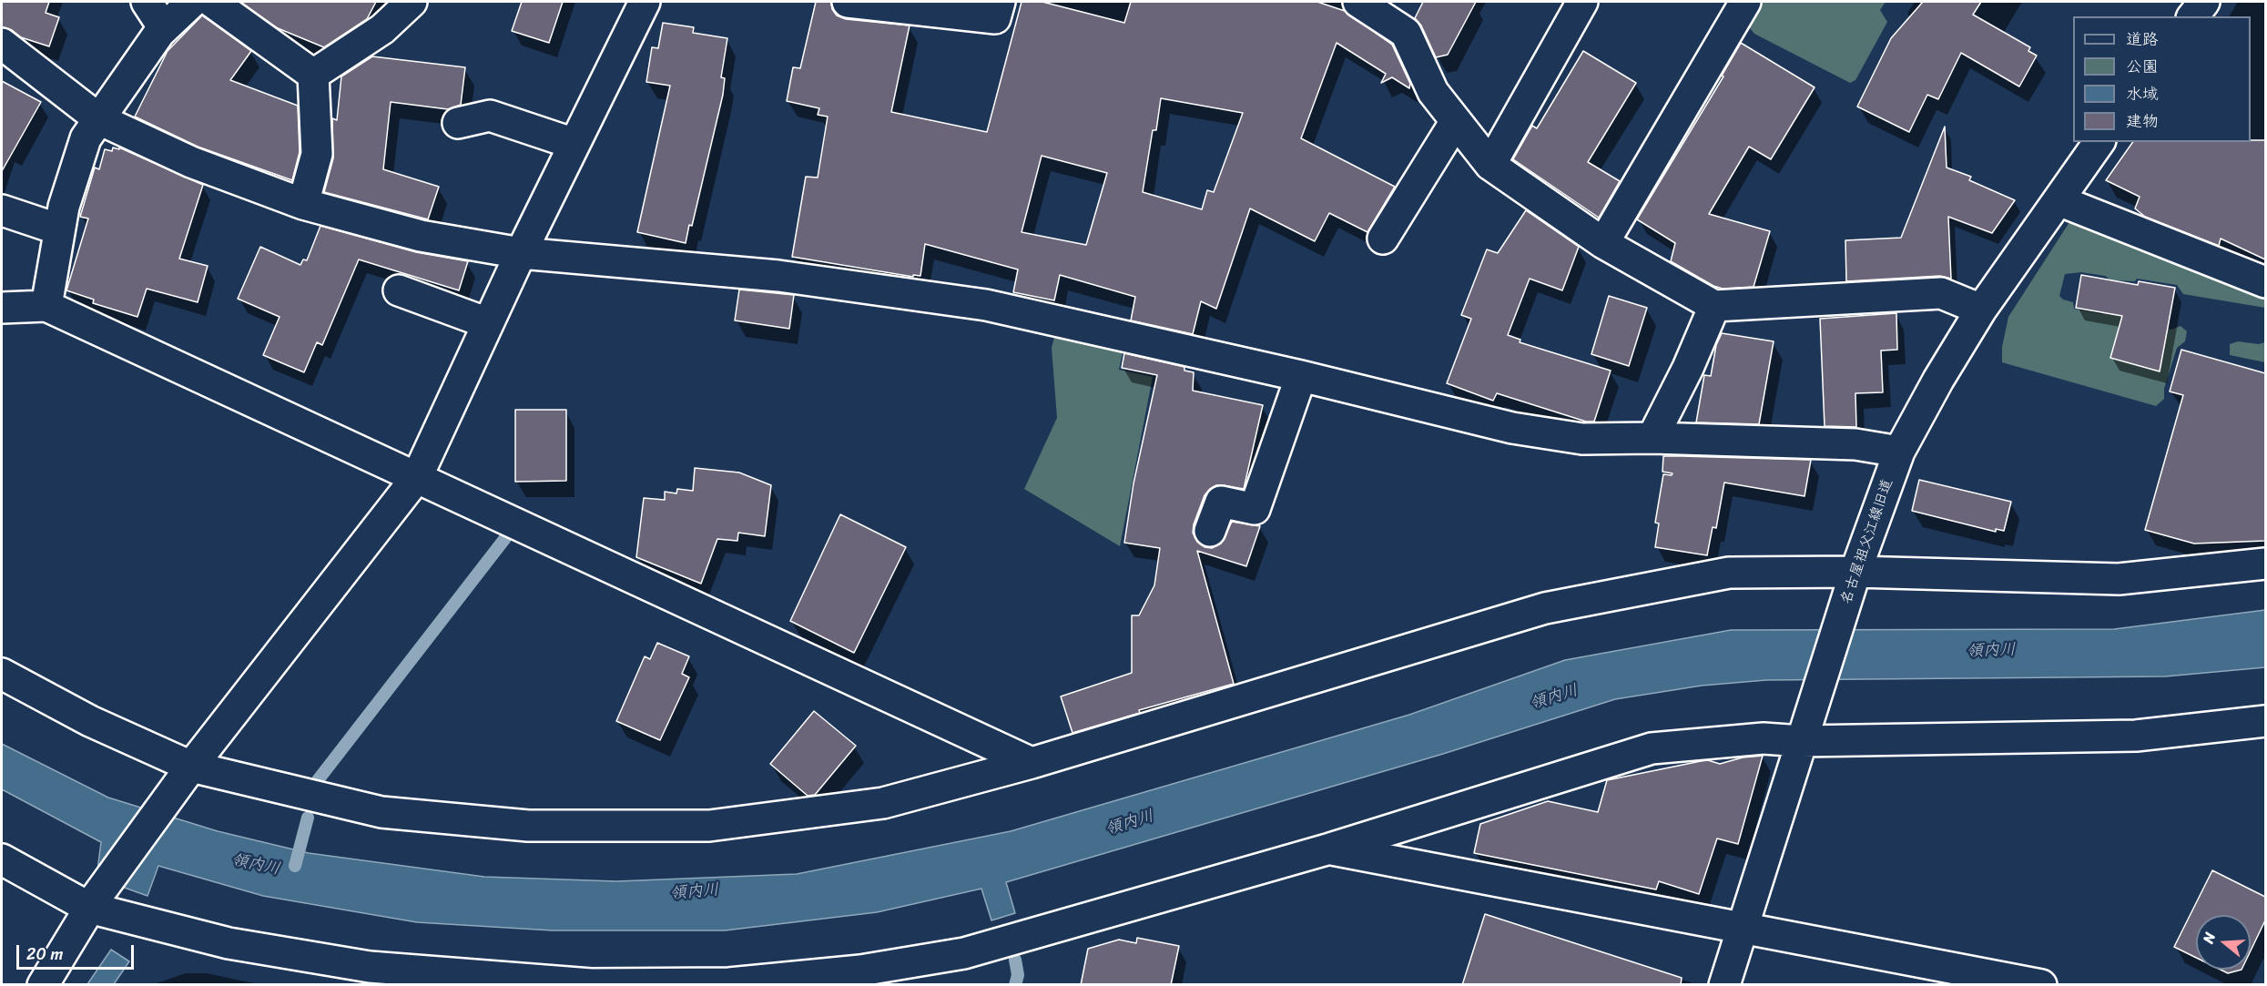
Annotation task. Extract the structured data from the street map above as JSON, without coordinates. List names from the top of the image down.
{
  "streets": {
    "street": ["名古屋祖父江線旧道"]
  },
  "water": ["領内川"],
  "legend": [
    "道路",
    "公園",
    "水域",
    "建物"
  ],
  "scale_bar": "20 m",
  "north": "left"
}
